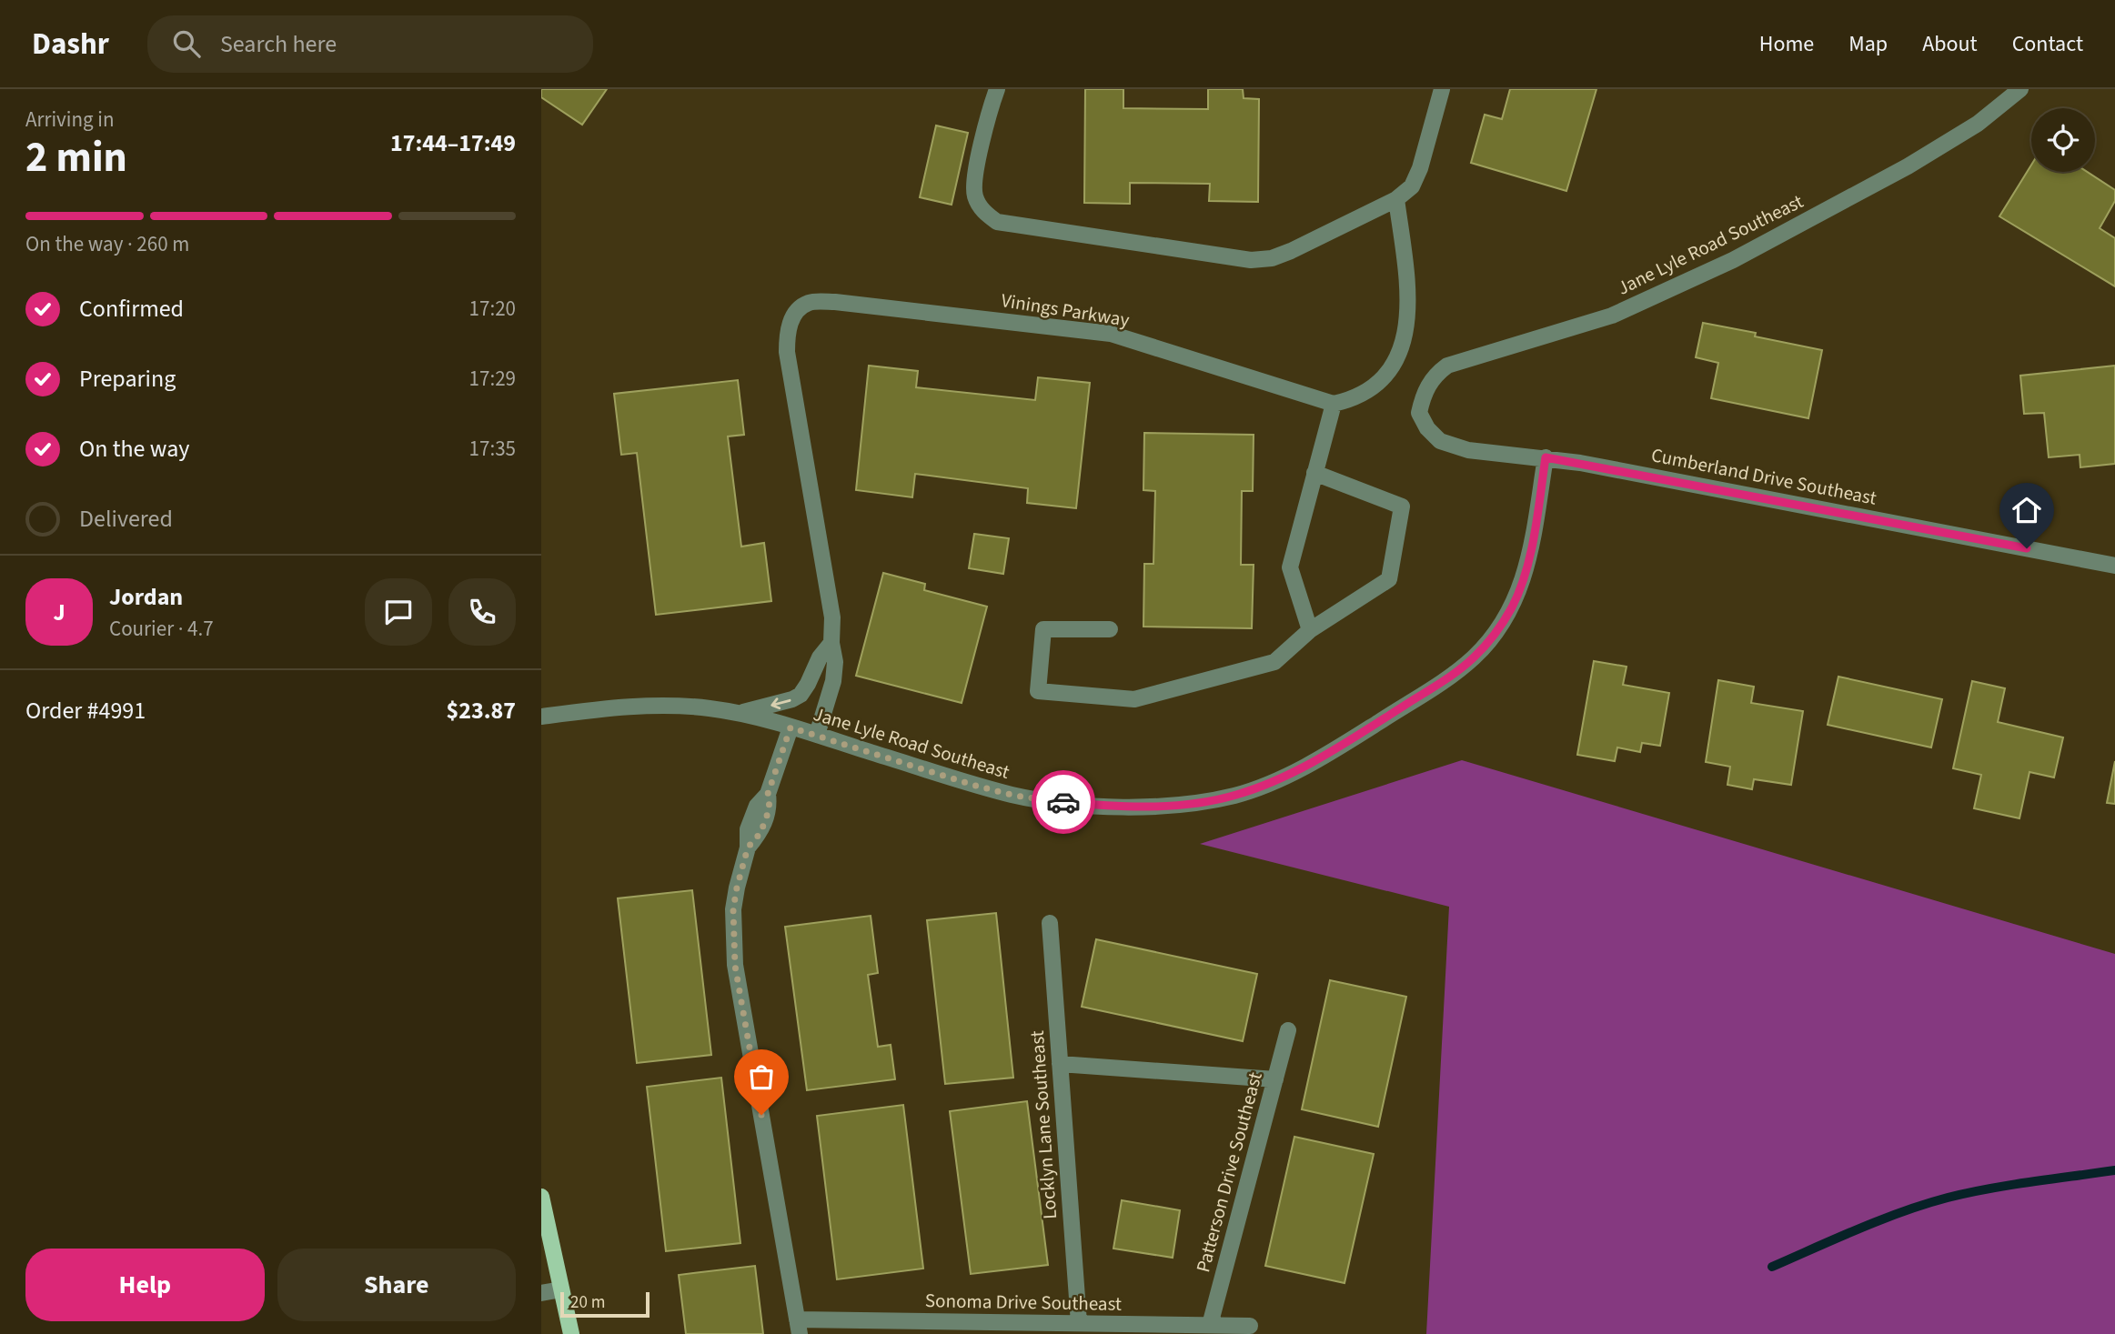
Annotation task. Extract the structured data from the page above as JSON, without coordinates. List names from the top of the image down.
{
  "streets": {
    "street": [
      "Jane Lyle Road Southeast",
      "Vinings Parkway",
      "Cumberland Drive Southeast",
      "Locklyn Lane Southeast",
      "Patterson Drive Southeast",
      "Sonoma Drive Southeast"
    ]
  },
  "crossings": [
    ["Jane Lyle Road Southeast", "Vinings Parkway"],
    ["Jane Lyle Road Southeast", "Cumberland Drive Southeast"],
    ["Locklyn Lane Southeast", "Sonoma Drive Southeast"],
    ["Patterson Drive Southeast", "Sonoma Drive Southeast"]
  ],
  "scale_bar": "20 m",
  "page": {
    "header": "Dashr",
    "search": "Search here",
    "nav": [
      "Home",
      "Map",
      "About",
      "Contact"
    ],
    "heading": ["2 min", "Arriving in", "17:44–17:49"],
    "panel": [
      "Jordan",
      "Courier · 4.7",
      "Order #4991",
      "$23.87"
    ],
    "bar": "On the way · 260 m",
    "list": [
      ["Confirmed", "17:20"],
      ["Preparing", "17:29"],
      ["On the way", "17:35"],
      "Delivered"
    ],
    "round": "J",
    "buttons": ["Help", "Share"],
    "scale": "20 m"
  }
}
